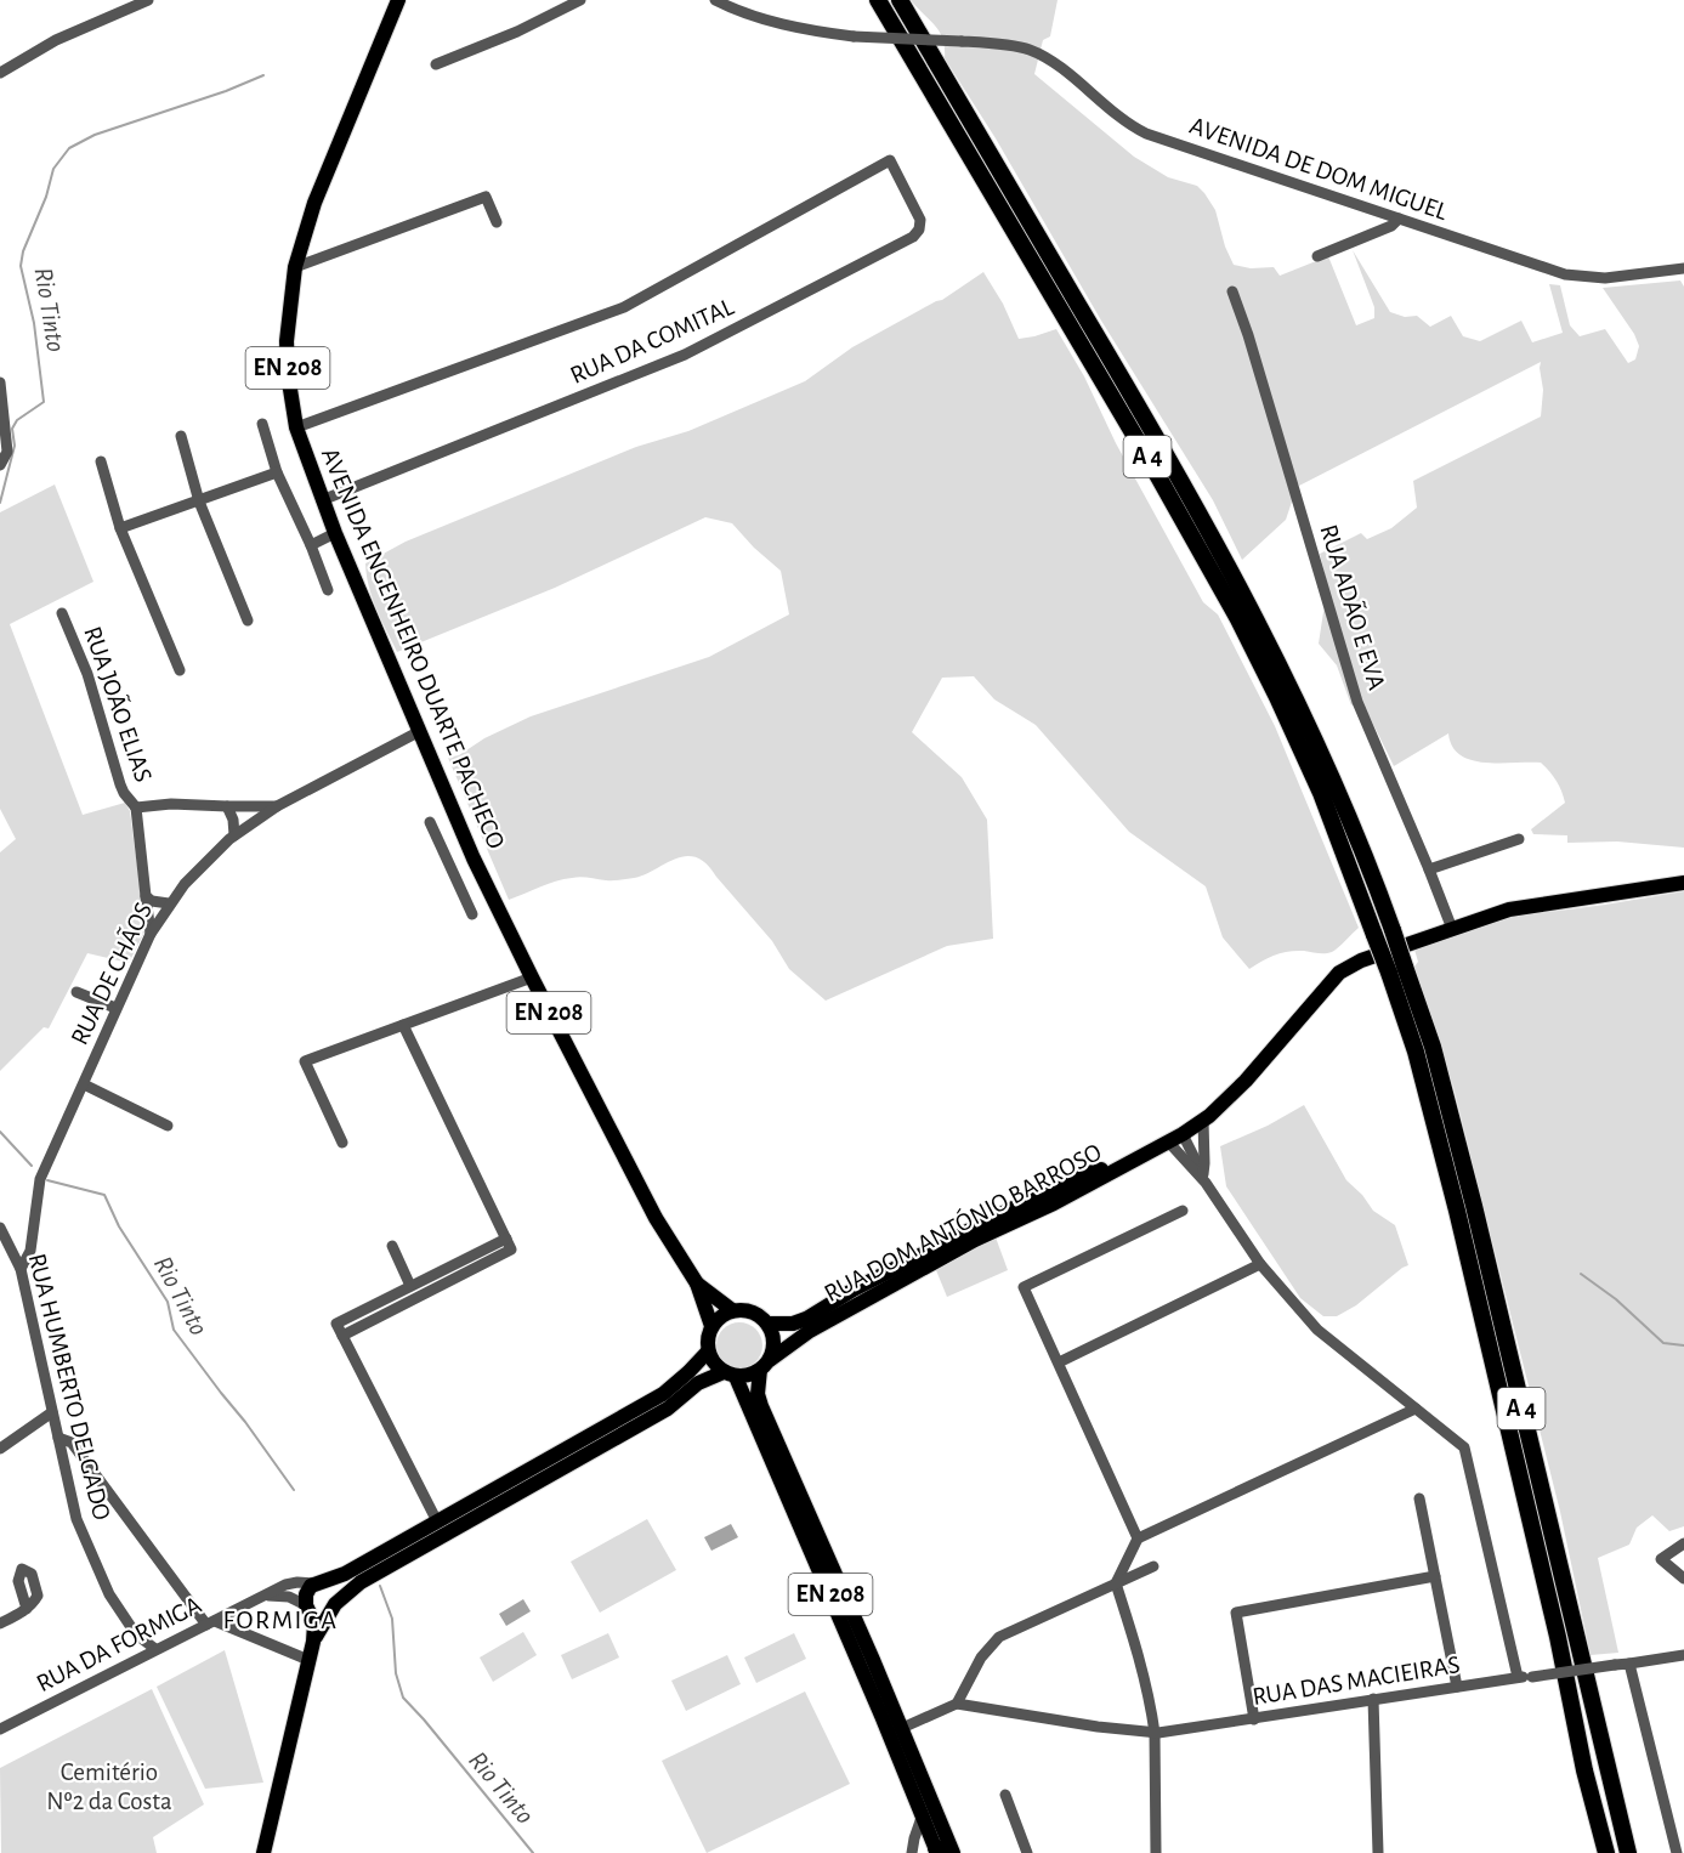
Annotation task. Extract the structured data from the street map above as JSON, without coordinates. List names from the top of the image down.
{
  "streets": {
    "highway": ["A 4"],
    "main road": ["EN 208", "AVENIDA ENGENHEIRO DUARTE PACHECO", "RUA DOM ANTÓNIO BARROSO"],
    "street": [
      "AVENIDA DE DOM MIGUEL",
      "RUA DA COMITAL",
      "RUA ADÃO E EVA",
      "RUA JOÃO ELIAS",
      "RUA DE CHÃOS",
      "RUA HUMBERTO DELGADO",
      "RUA DA FORMIGA",
      "RUA DAS MACIEIRAS"
    ]
  },
  "crossings": [
    ["RUA DA COMITAL", "AVENIDA ENGENHEIRO DUARTE PACHECO"],
    ["EN 208", "AVENIDA ENGENHEIRO DUARTE PACHECO"],
    ["EN 208", "RUA DOM ANTÓNIO BARROSO"],
    ["AVENIDA ENGENHEIRO DUARTE PACHECO", "RUA DE CHÃOS"],
    ["AVENIDA ENGENHEIRO DUARTE PACHECO", "RUA DOM ANTÓNIO BARROSO"],
    ["RUA DE CHÃOS", "RUA HUMBERTO DELGADO"],
    ["RUA HUMBERTO DELGADO", "RUA DA FORMIGA"]
  ],
  "districts": ["FORMIGA"],
  "water": ["Rio Tinto"],
  "parks": ["Cemitério Nº2 da Costa"]
}
